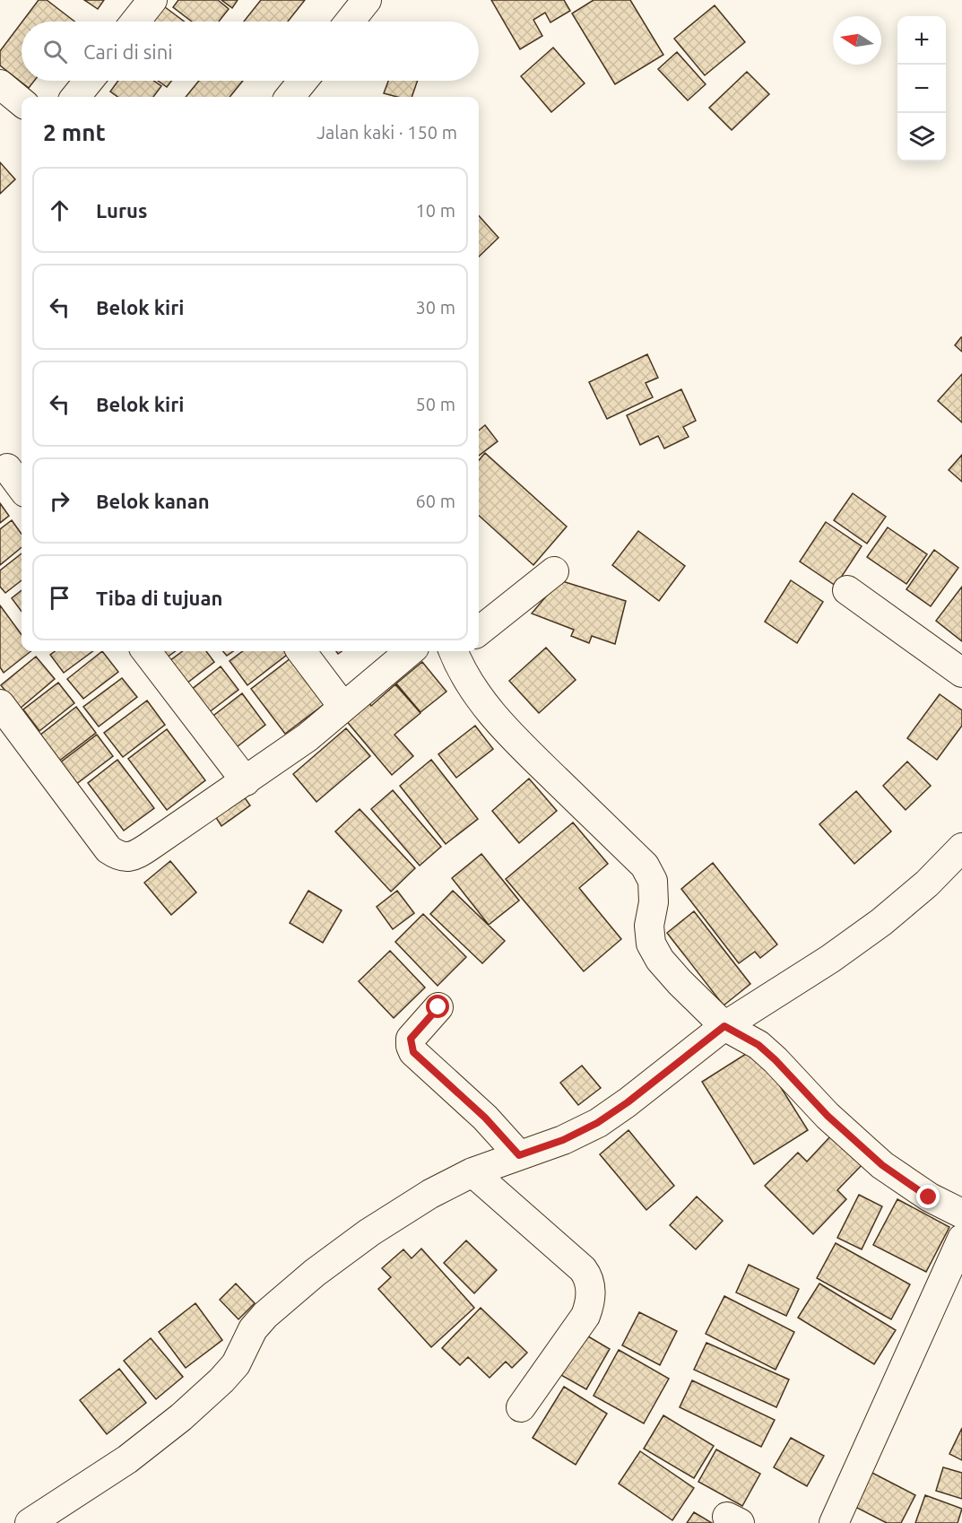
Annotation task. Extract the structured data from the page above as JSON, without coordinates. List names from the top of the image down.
{
  "north": "left",
  "page": {
    "map_buttons": ["+", "−"],
    "search": "Cari di sini",
    "heading": ["2 mnt", "Jalan kaki · 150 m"],
    "list": [
      ["Lurus", "10 m"],
      ["Belok kiri", "30 m"],
      ["Belok kiri", "50 m"],
      ["Belok kanan", "60 m"],
      "Tiba di tujuan"
    ]
  }
}
